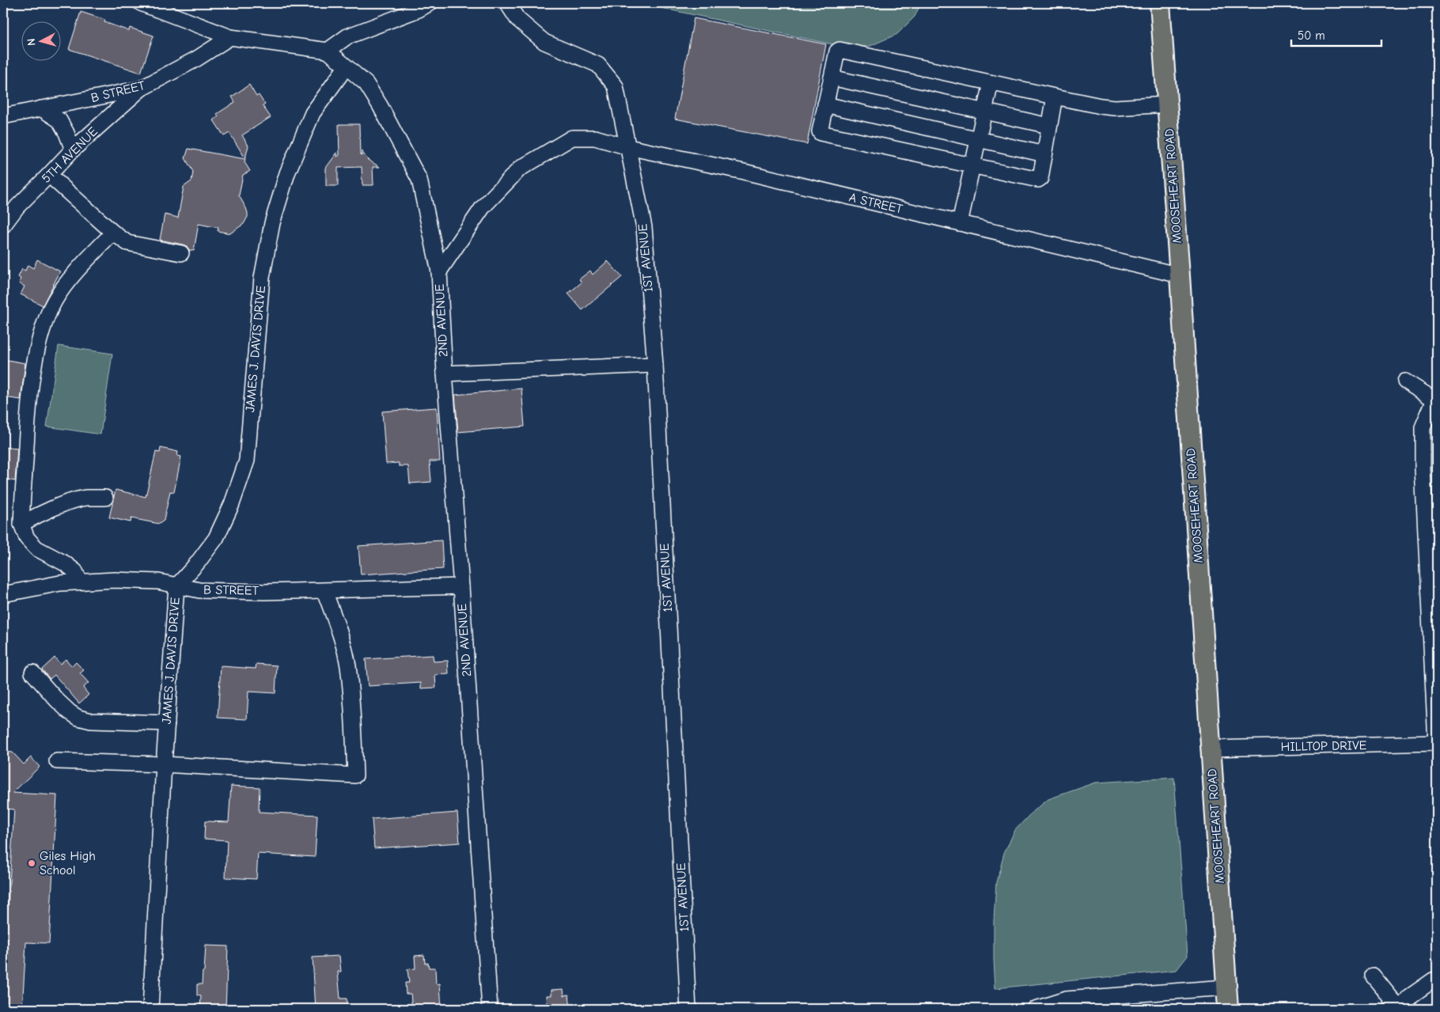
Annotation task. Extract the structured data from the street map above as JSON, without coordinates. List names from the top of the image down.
{
  "streets": {
    "main road": ["MOOSEHEART ROAD"],
    "street": [
      "B STREET",
      "5TH AVENUE",
      "A STREET",
      "1ST AVENUE",
      "2ND AVENUE",
      "JAMES J. DAVIS DRIVE",
      "HILLTOP DRIVE"
    ]
  },
  "crossings": [
    ["B STREET", "5TH AVENUE"],
    ["B STREET", "2ND AVENUE"],
    ["B STREET", "JAMES J. DAVIS DRIVE"],
    ["MOOSEHEART ROAD", "A STREET"],
    ["MOOSEHEART ROAD", "HILLTOP DRIVE"],
    ["A STREET", "1ST AVENUE"],
    ["A STREET", "2ND AVENUE"],
    ["2ND AVENUE", "JAMES J. DAVIS DRIVE"]
  ],
  "places": ["Giles High School"],
  "scale_bar": "50 m",
  "north": "left"
}
